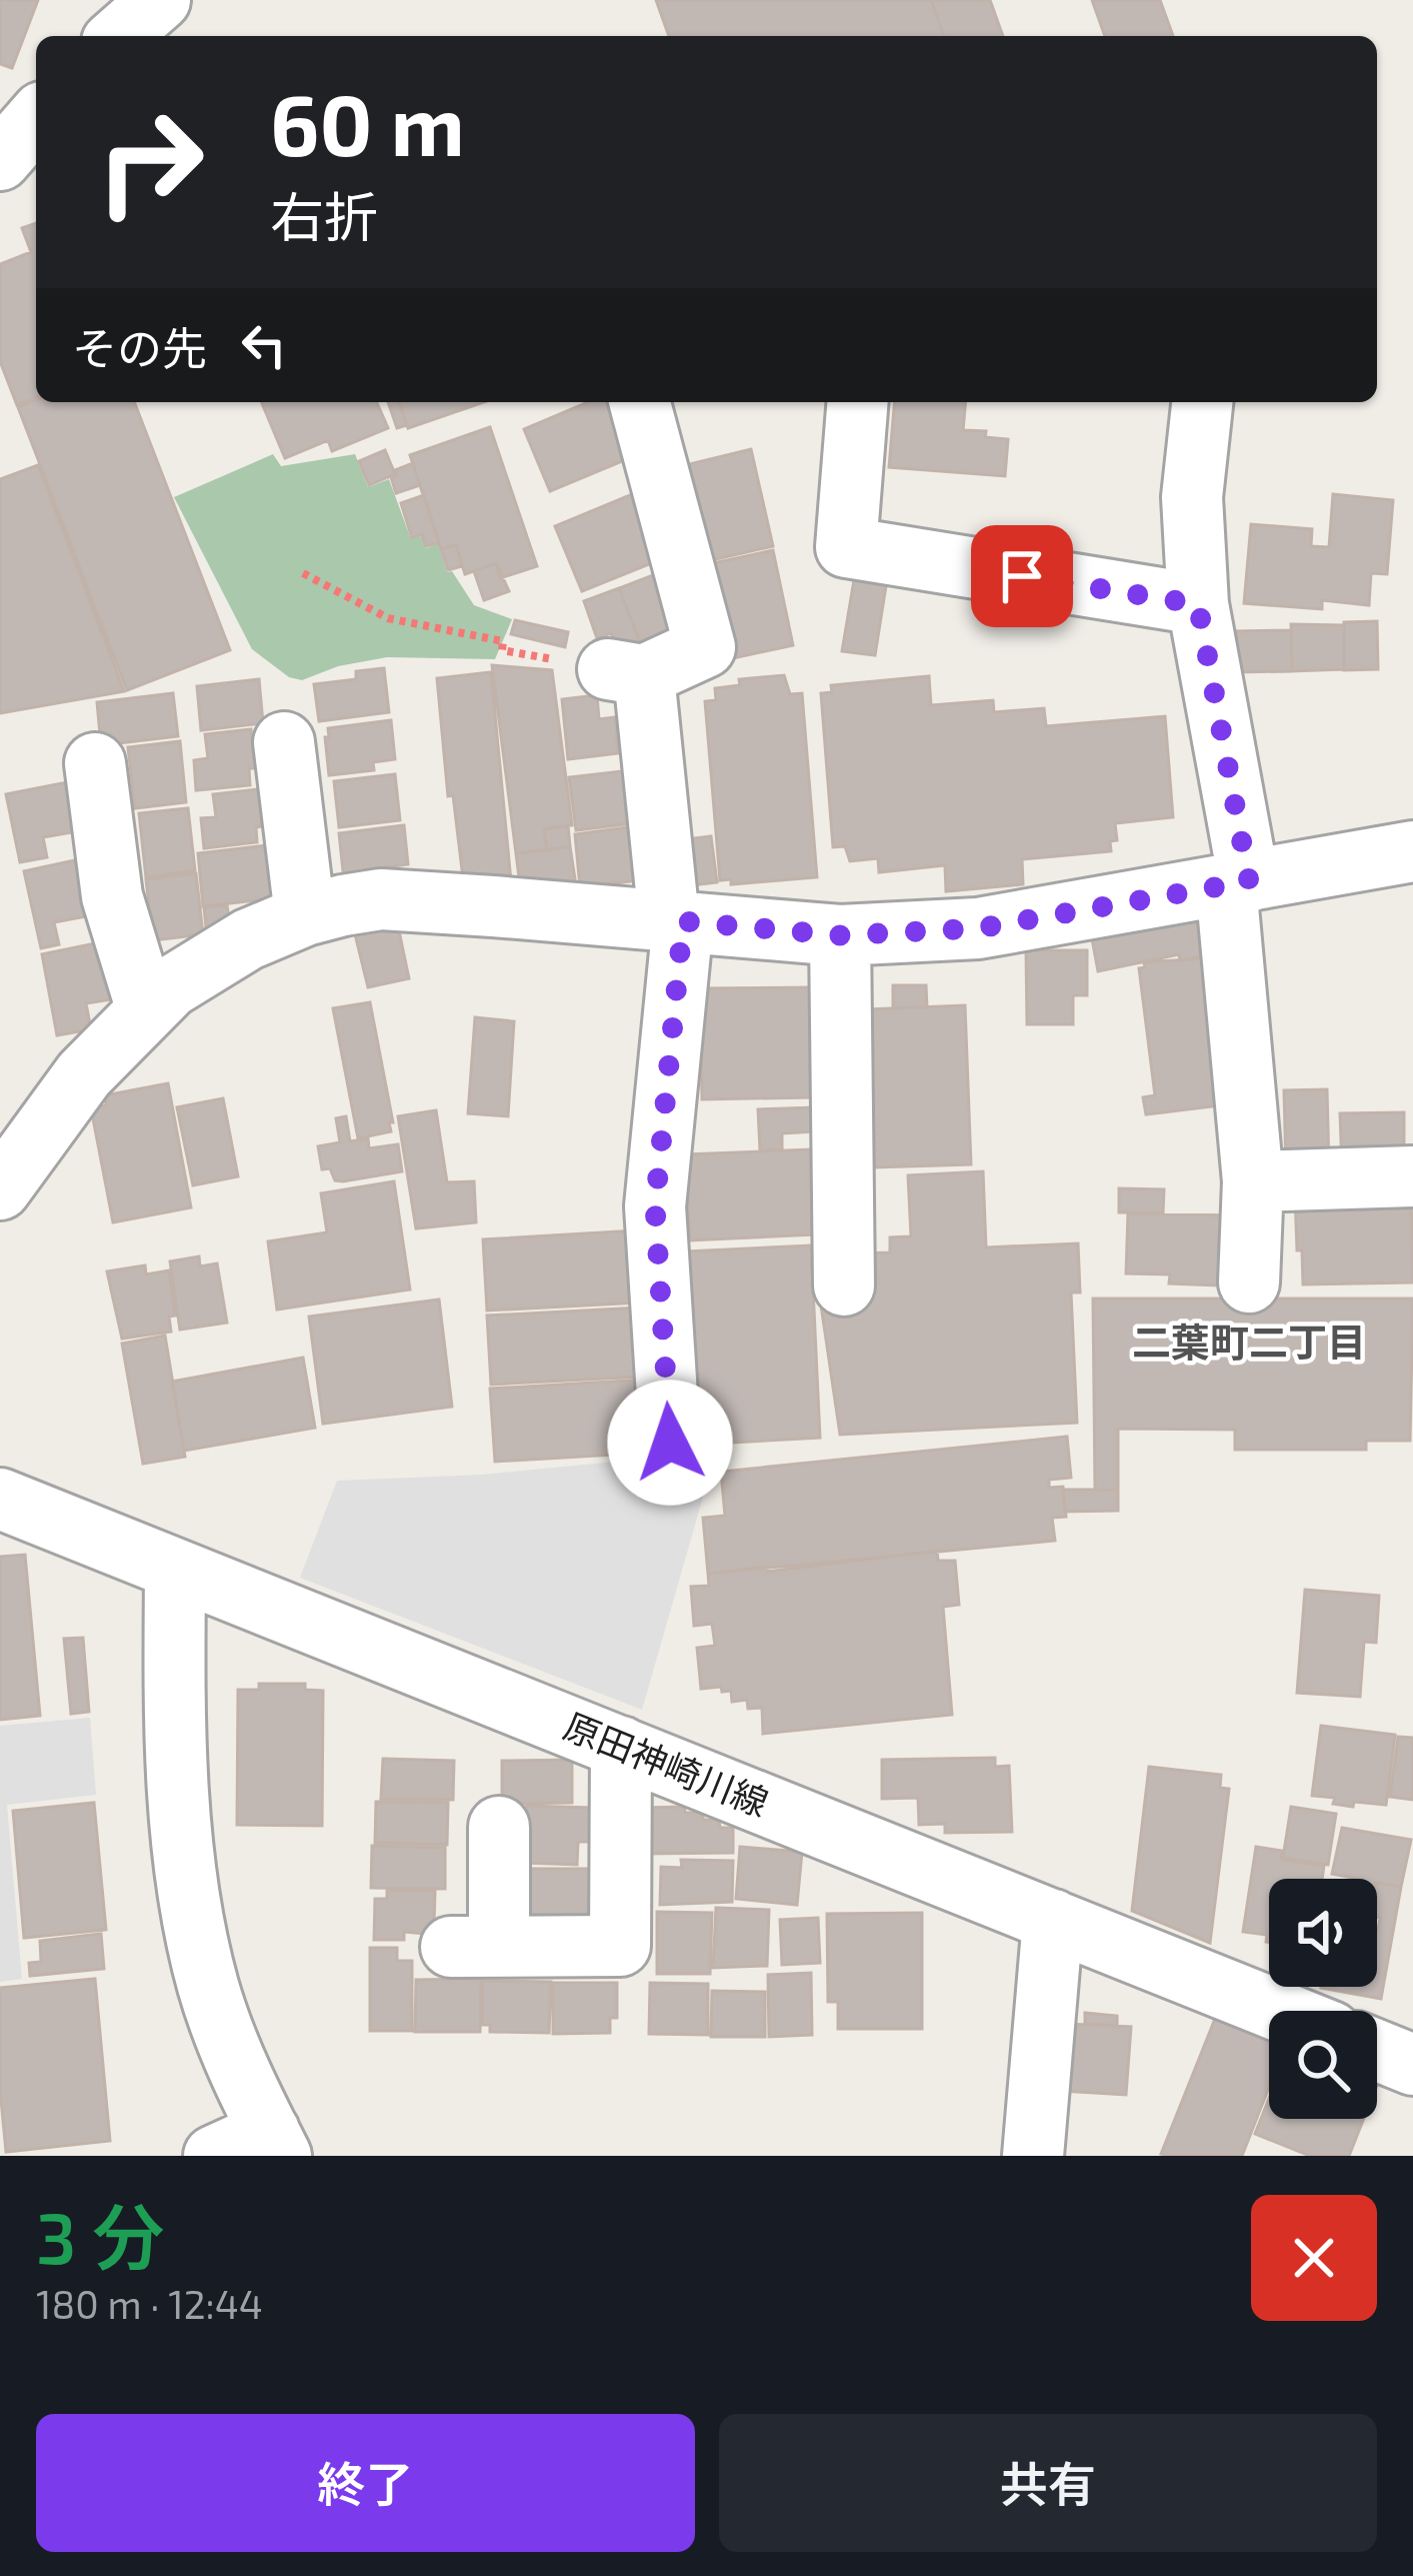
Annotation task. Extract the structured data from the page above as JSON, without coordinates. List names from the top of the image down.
{
  "streets": {
    "street": ["原田神崎川線"]
  },
  "districts": ["二葉町二丁目"],
  "page": {
    "turn": ["60 m", "右折"],
    "then": "その先",
    "heading": ["3 分", "180 m · 12:44"],
    "buttons": ["終了", "共有"]
  }
}
